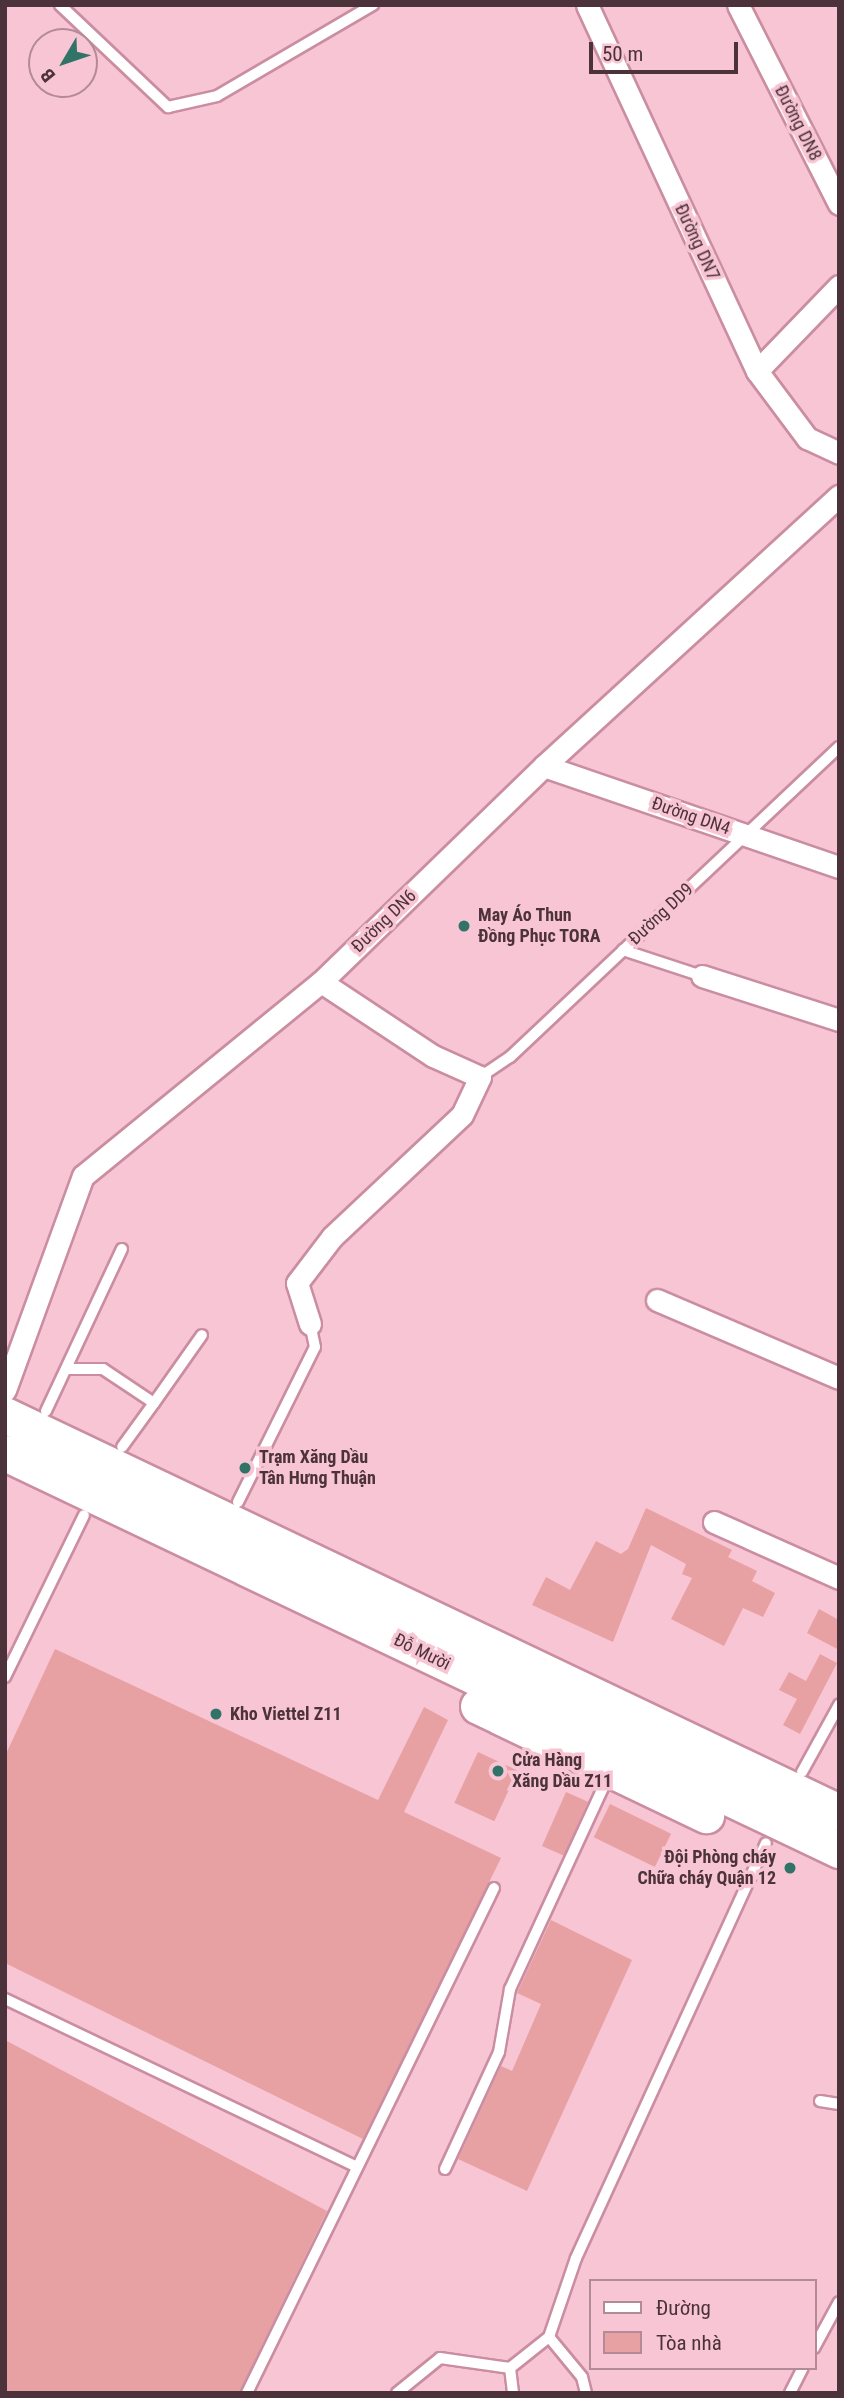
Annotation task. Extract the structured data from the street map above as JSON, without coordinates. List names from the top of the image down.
{
  "streets": {
    "highway": ["Đỗ Mười"],
    "street": [
      "Đường DN8",
      "Đường DN7",
      "Đường DN4",
      "Đường DN6"
    ],
    "lane": ["Đường DD9"]
  },
  "crossings": [
    ["Đường DN4", "Đường DD9"],
    ["Đường DN4", "Đường DN6"]
  ],
  "places": [
    "May Áo Thun Đồng Phục TORA",
    "Trạm Xăng Dầu Tân Hưng Thuận",
    "Kho Viettel Z11",
    "Cửa Hàng Xăng Dầu Z11",
    "Đội Phòng cháy Chữa cháy Quận 12"
  ],
  "legend": ["Đường", "Tòa nhà"],
  "scale_bar": "50 m",
  "north": "bottom left"
}
